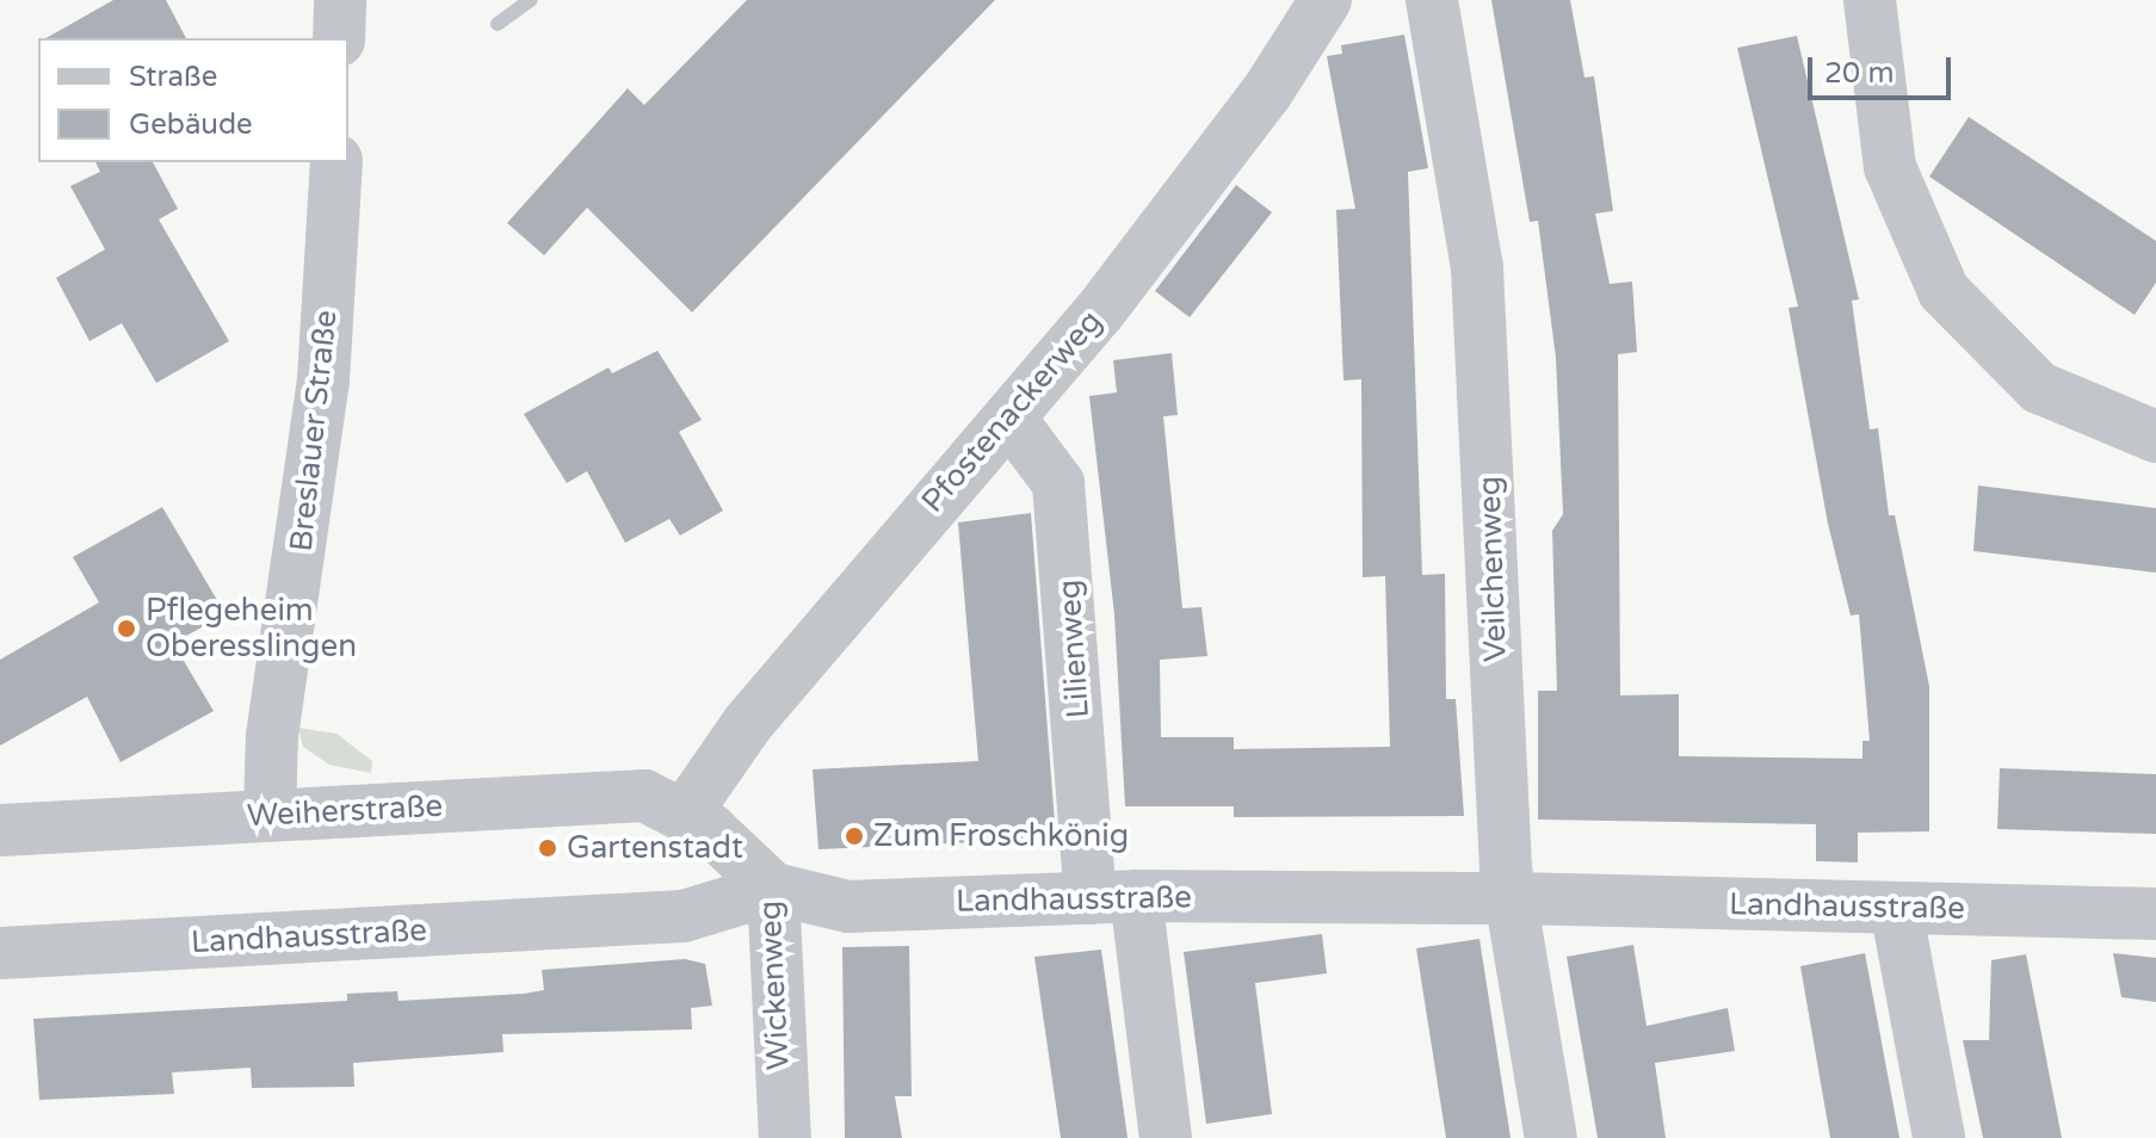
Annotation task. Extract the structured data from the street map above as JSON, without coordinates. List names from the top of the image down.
{
  "streets": {
    "street": [
      "Pfostenackerweg",
      "Breslauer Straße",
      "Veilchenweg",
      "Lilienweg",
      "Weiherstraße",
      "Landhausstraße",
      "Wickenweg"
    ]
  },
  "crossings": [
    ["Pfostenackerweg", "Lilienweg"],
    ["Pfostenackerweg", "Weiherstraße"],
    ["Pfostenackerweg", "Wickenweg"],
    ["Breslauer Straße", "Weiherstraße"],
    ["Veilchenweg", "Landhausstraße"],
    ["Lilienweg", "Landhausstraße"],
    ["Weiherstraße", "Wickenweg"],
    ["Landhausstraße", "Wickenweg"]
  ],
  "places": ["Pflegeheim Oberesslingen", "Zum Froschkönig", "Gartenstadt"],
  "legend": ["Straße", "Gebäude"],
  "scale_bar": "20 m"
}
